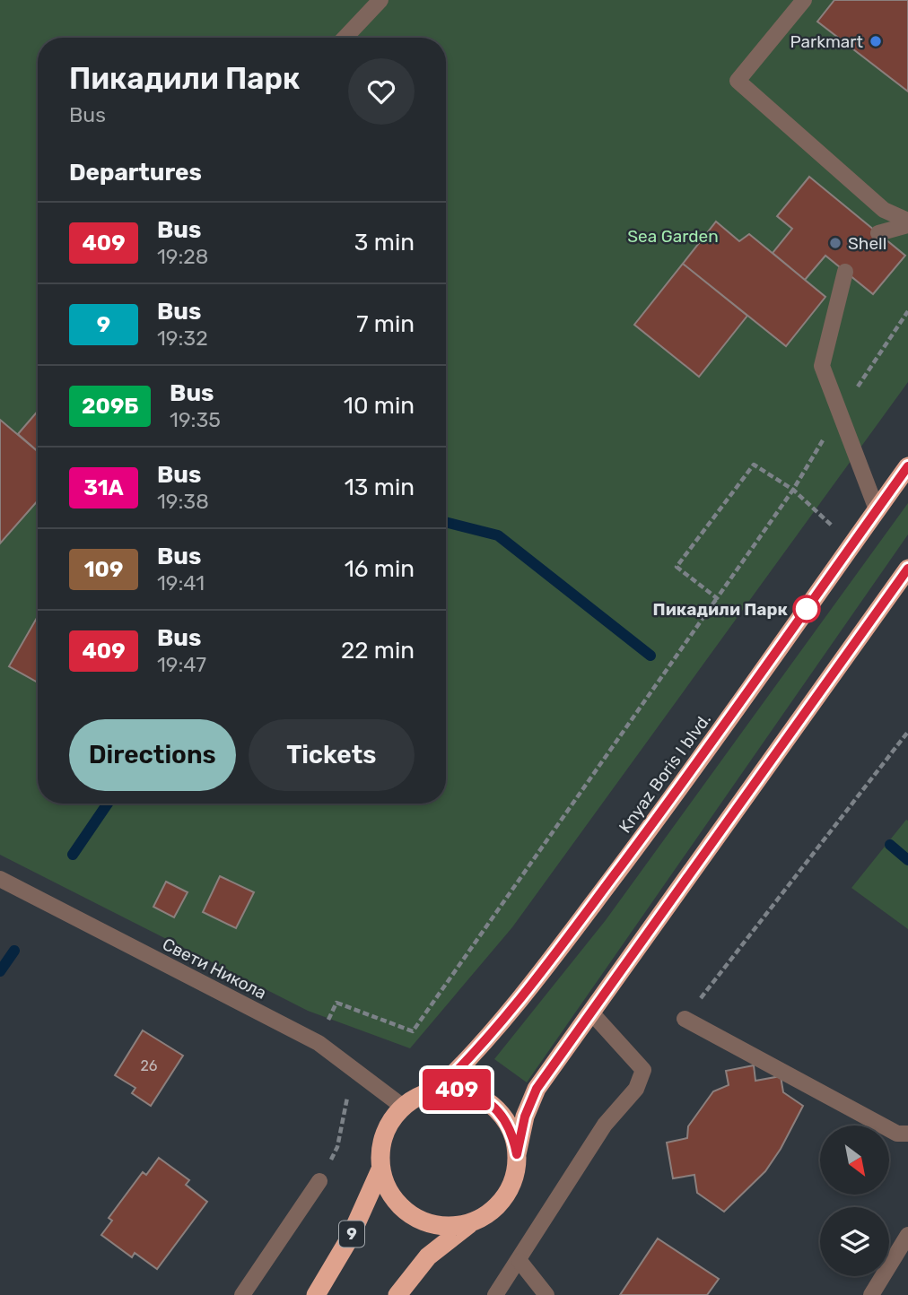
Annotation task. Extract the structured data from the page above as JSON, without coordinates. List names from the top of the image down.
{
  "streets": {
    "highway": ["Knyaz Boris I blvd.", "9"],
    "street": ["Свети Никола"]
  },
  "crossings": [
    ["Knyaz Boris I blvd.", "Свети Никола"],
    ["Knyaz Boris I blvd.", "9"],
    ["Свети Никола", "9"]
  ],
  "parks": ["Sea Garden"],
  "places": ["Parkmart", "Shell", "Пикадили Парк"],
  "lines": ["bus line 409"],
  "house_numbers": ["26"],
  "north": "bottom right",
  "page": {
    "on_map": "409",
    "heading": [
      ["Пикадили Парк", "Bus"],
      "Departures"
    ],
    "list": [
      {
        "mark": "409",
        "name": "Bus",
        "note": "19:28",
        "value": "3 min"
      },
      {
        "mark": "9",
        "name": "Bus",
        "note": "19:32",
        "value": "7 min"
      },
      {
        "mark": "209Б",
        "name": "Bus",
        "note": "19:35",
        "value": "10 min"
      },
      {
        "mark": "31А",
        "name": "Bus",
        "note": "19:38",
        "value": "13 min"
      },
      {
        "mark": "109",
        "name": "Bus",
        "note": "19:41",
        "value": "16 min"
      },
      {
        "mark": "409",
        "name": "Bus",
        "note": "19:47",
        "value": "22 min"
      }
    ],
    "buttons": ["Directions", "Tickets"]
  }
}
